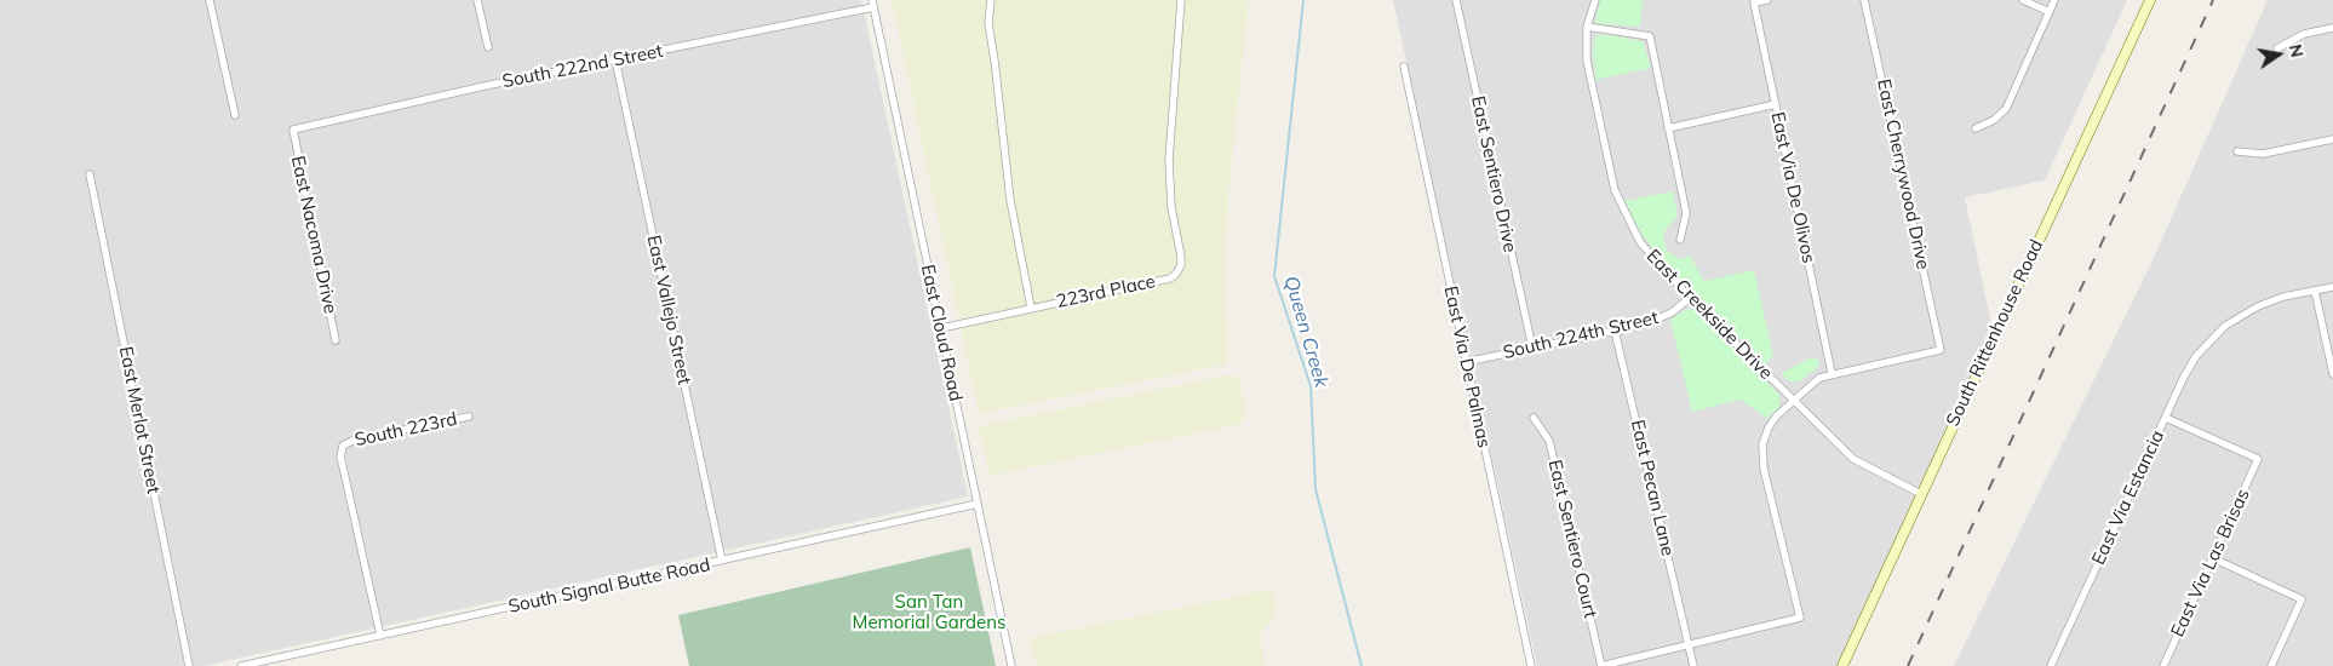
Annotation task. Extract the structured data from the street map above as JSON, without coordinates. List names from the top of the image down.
{
  "streets": {
    "main road": ["South Rittenhouse Road"],
    "street": [
      "South 222nd Street",
      "East Sentiero Drive",
      "East Cherrywood Drive",
      "East Via De Olivos",
      "East Nacoma Drive",
      "223rd Place",
      "East Vallejo Street",
      "East Creekside Drive",
      "East Cloud Road",
      "South 224th Street",
      "East Via De Palmas",
      "East Merlot Street",
      "South 223rd",
      "East Pecan Lane",
      "East Via Estancia",
      "East Sentiero Court",
      "East Via Las Brisas",
      "South Signal Butte Road"
    ]
  },
  "crossings": [
    ["South 222nd Street", "East Nacoma Drive"],
    ["South 222nd Street", "East Vallejo Street"],
    ["South 222nd Street", "East Cloud Road"],
    ["East Sentiero Drive", "South 224th Street"],
    ["East Cherrywood Drive", "East Via De Olivos"],
    ["223rd Place", "East Cloud Road"],
    ["East Vallejo Street", "South Signal Butte Road"],
    ["East Creekside Drive", "South Rittenhouse Road"],
    ["East Creekside Drive", "South 224th Street"],
    ["East Cloud Road", "South Signal Butte Road"],
    ["South 224th Street", "East Via De Palmas"],
    ["South 224th Street", "East Pecan Lane"],
    ["South 223rd", "South Signal Butte Road"],
    ["East Via Estancia", "East Via Las Brisas"]
  ],
  "water": ["Queen Creek"],
  "parks": ["San Tan Memorial Gardens"],
  "north": "right"
}
